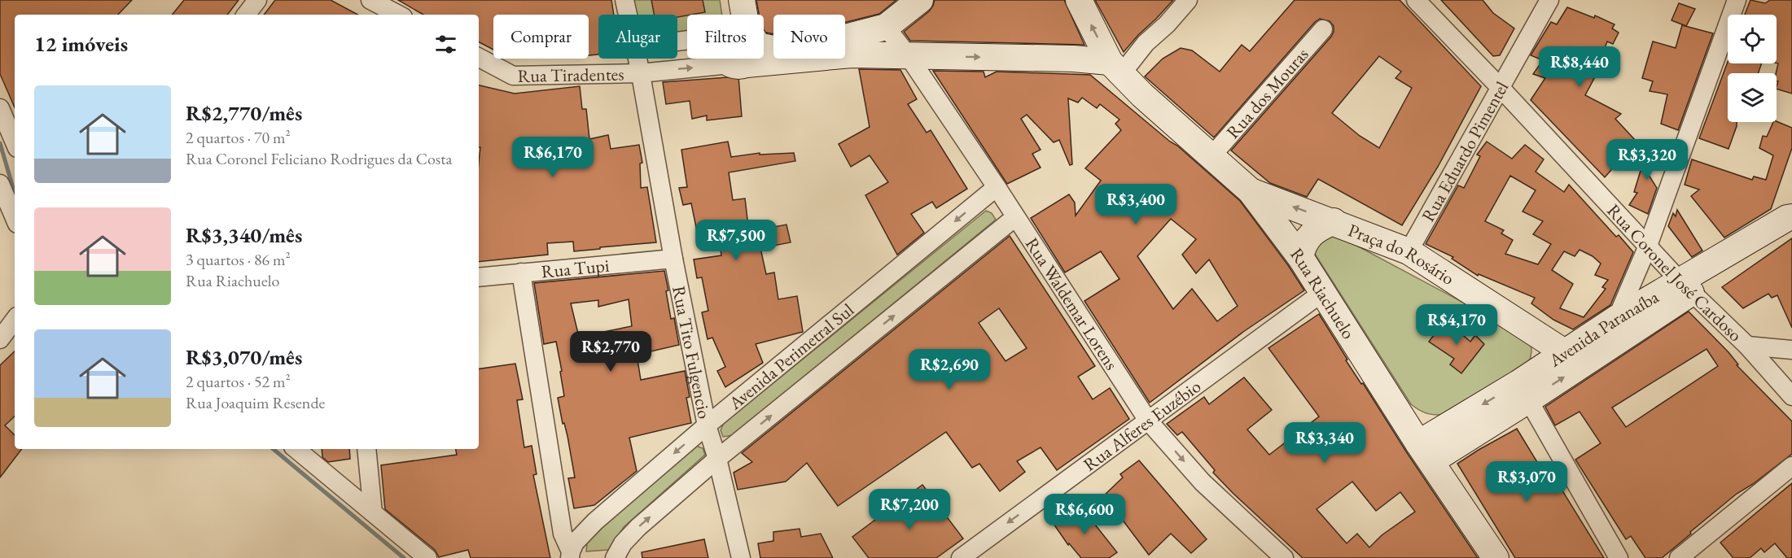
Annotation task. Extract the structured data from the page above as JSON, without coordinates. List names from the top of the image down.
{
  "streets": {
    "main road": ["Praça do Rosário", "Rua Riachuelo", "Avenida Paranaíba"],
    "street": [
      "Rua Tiradentes",
      "Rua dos Mouras",
      "Rua Eduardo Pimentel",
      "Rua Tupi",
      "Rua Coronel José Cardoso",
      "Rua Waldemar Lorens",
      "Rua Tito Fulgencio",
      "Avenida Perimetral Sul",
      "Rua Alferes Euzébio"
    ]
  },
  "crossings": [
    ["Rua Tiradentes", "Rua Tito Fulgencio"],
    ["Rua dos Mouras", "Rua Riachuelo"],
    ["Rua Eduardo Pimentel", "Praça do Rosário"],
    ["Rua Eduardo Pimentel", "Rua Coronel José Cardoso"],
    ["Praça do Rosário", "Rua Riachuelo"],
    ["Praça do Rosário", "Avenida Paranaíba"],
    ["Rua Tupi", "Rua Tito Fulgencio"],
    ["Rua Coronel José Cardoso", "Avenida Paranaíba"],
    ["Rua Riachuelo", "Avenida Paranaíba"],
    ["Rua Riachuelo", "Rua Alferes Euzébio"],
    ["Rua Waldemar Lorens", "Avenida Perimetral Sul"],
    ["Rua Waldemar Lorens", "Rua Alferes Euzébio"],
    ["Rua Tito Fulgencio", "Avenida Perimetral Sul"]
  ],
  "one_way": ["Rua Alferes Euzébio"],
  "page": {
    "chip": [
      "Comprar",
      "Alugar",
      "Filtros",
      "Novo"
    ],
    "heading": "12 imóveis",
    "price": [
      "R$8,440",
      "R$6,170",
      "R$3,320",
      "R$3,400",
      "R$7,500",
      "R$4,170",
      "R$2,770",
      "R$2,690",
      "R$3,340",
      "R$3,070",
      "R$7,200",
      "R$6,600"
    ],
    "list": [
      {
        "name": "R$2,770/mês",
        "note": "2 quartos · 70 m² · Rua Coronel Feliciano Rodrigues da Costa"
      },
      {
        "name": "R$3,340/mês",
        "note": "3 quartos · 86 m² · Rua Riachuelo"
      },
      {
        "name": "R$3,070/mês",
        "note": "2 quartos · 52 m² · Rua Joaquim Resende"
      }
    ]
  }
}
